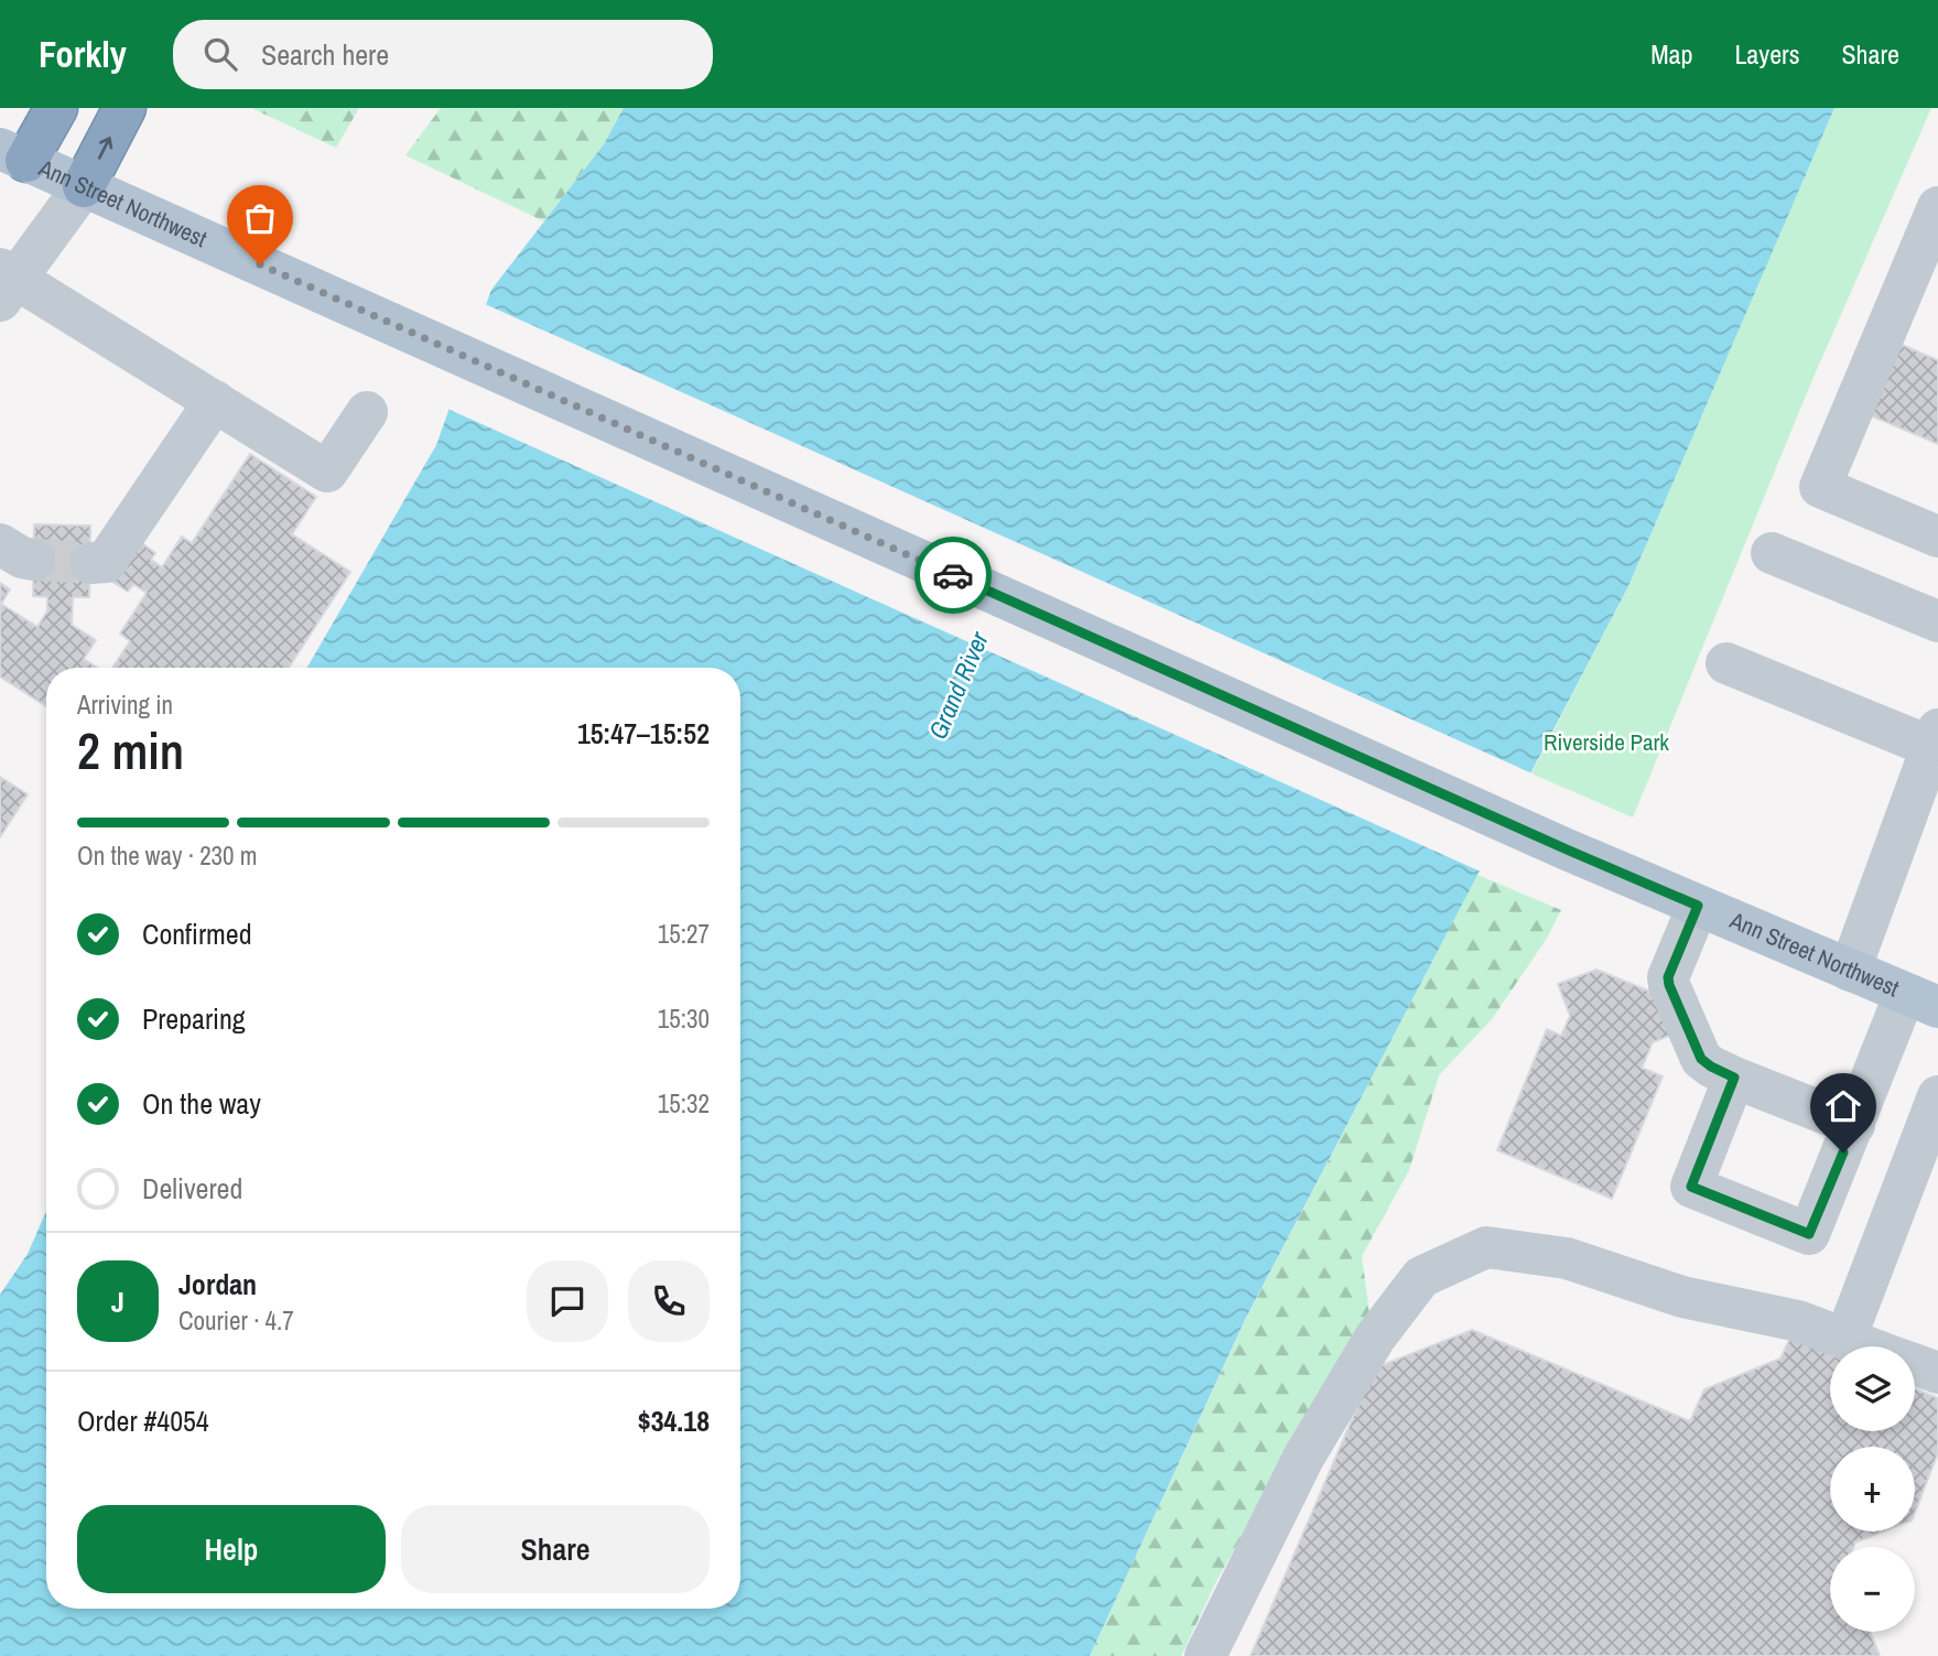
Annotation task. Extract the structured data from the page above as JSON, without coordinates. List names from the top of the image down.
{
  "streets": {
    "main road": ["Ann Street Northwest"]
  },
  "water": ["Grand River"],
  "parks": ["Riverside Park"],
  "page": {
    "header": "Forkly",
    "search": "Search here",
    "nav": ["Map", "Layers", "Share"],
    "heading": ["2 min", "Arriving in", "15:47–15:52"],
    "panel": [
      "Jordan",
      "Courier · 4.7",
      "Order #4054",
      "$34.18"
    ],
    "bar": "On the way · 230 m",
    "list": [
      ["Confirmed", "15:27"],
      ["Preparing", "15:30"],
      ["On the way", "15:32"],
      "Delivered"
    ],
    "round": "J",
    "map_buttons": ["+", "−"],
    "buttons": ["Help", "Share"]
  }
}
